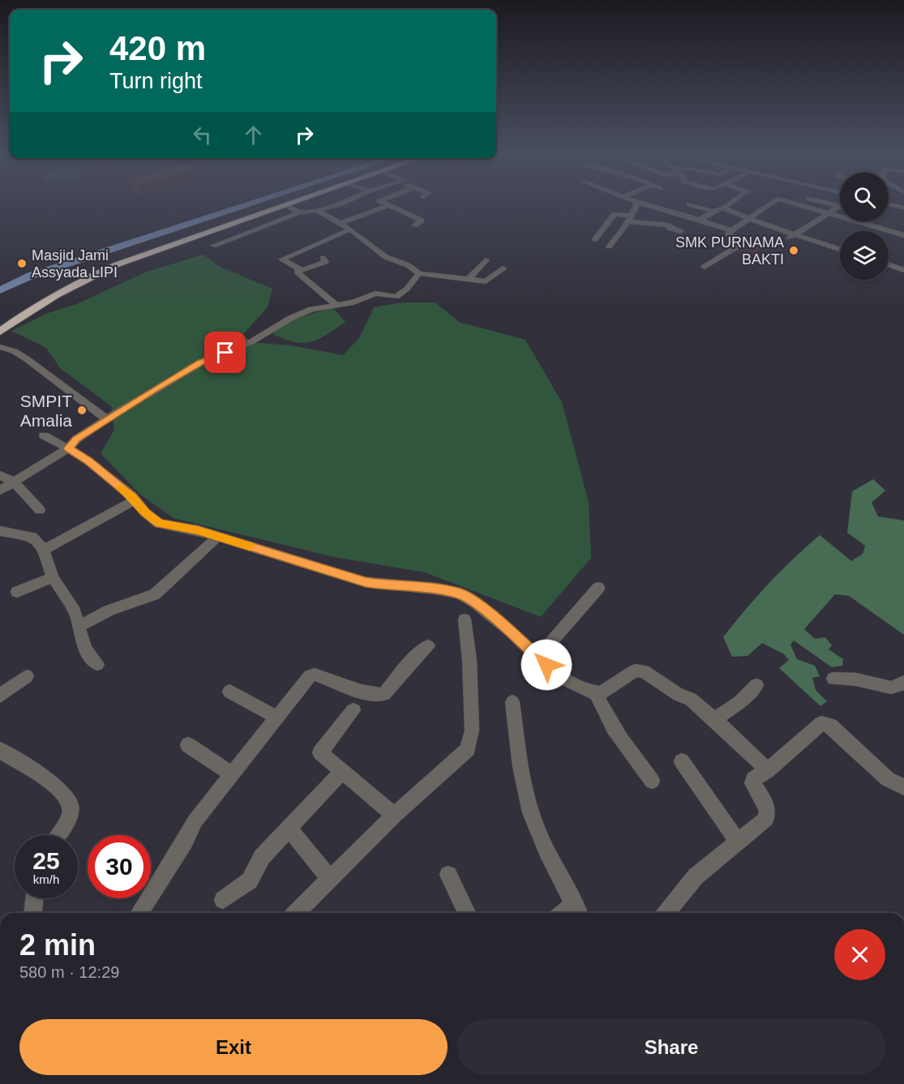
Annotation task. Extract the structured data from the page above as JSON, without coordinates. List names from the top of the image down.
{
  "places": ["SMK PURNAMA BAKTI", "Masjid Jami Assyada LIPI", "SMPIT Amalia"],
  "page": {
    "turn": ["420 m", "Turn right"],
    "speed": "25 km/h",
    "limit": "30",
    "heading": ["2 min", "580 m · 12:29"],
    "buttons": ["Exit", "Share"]
  }
}
